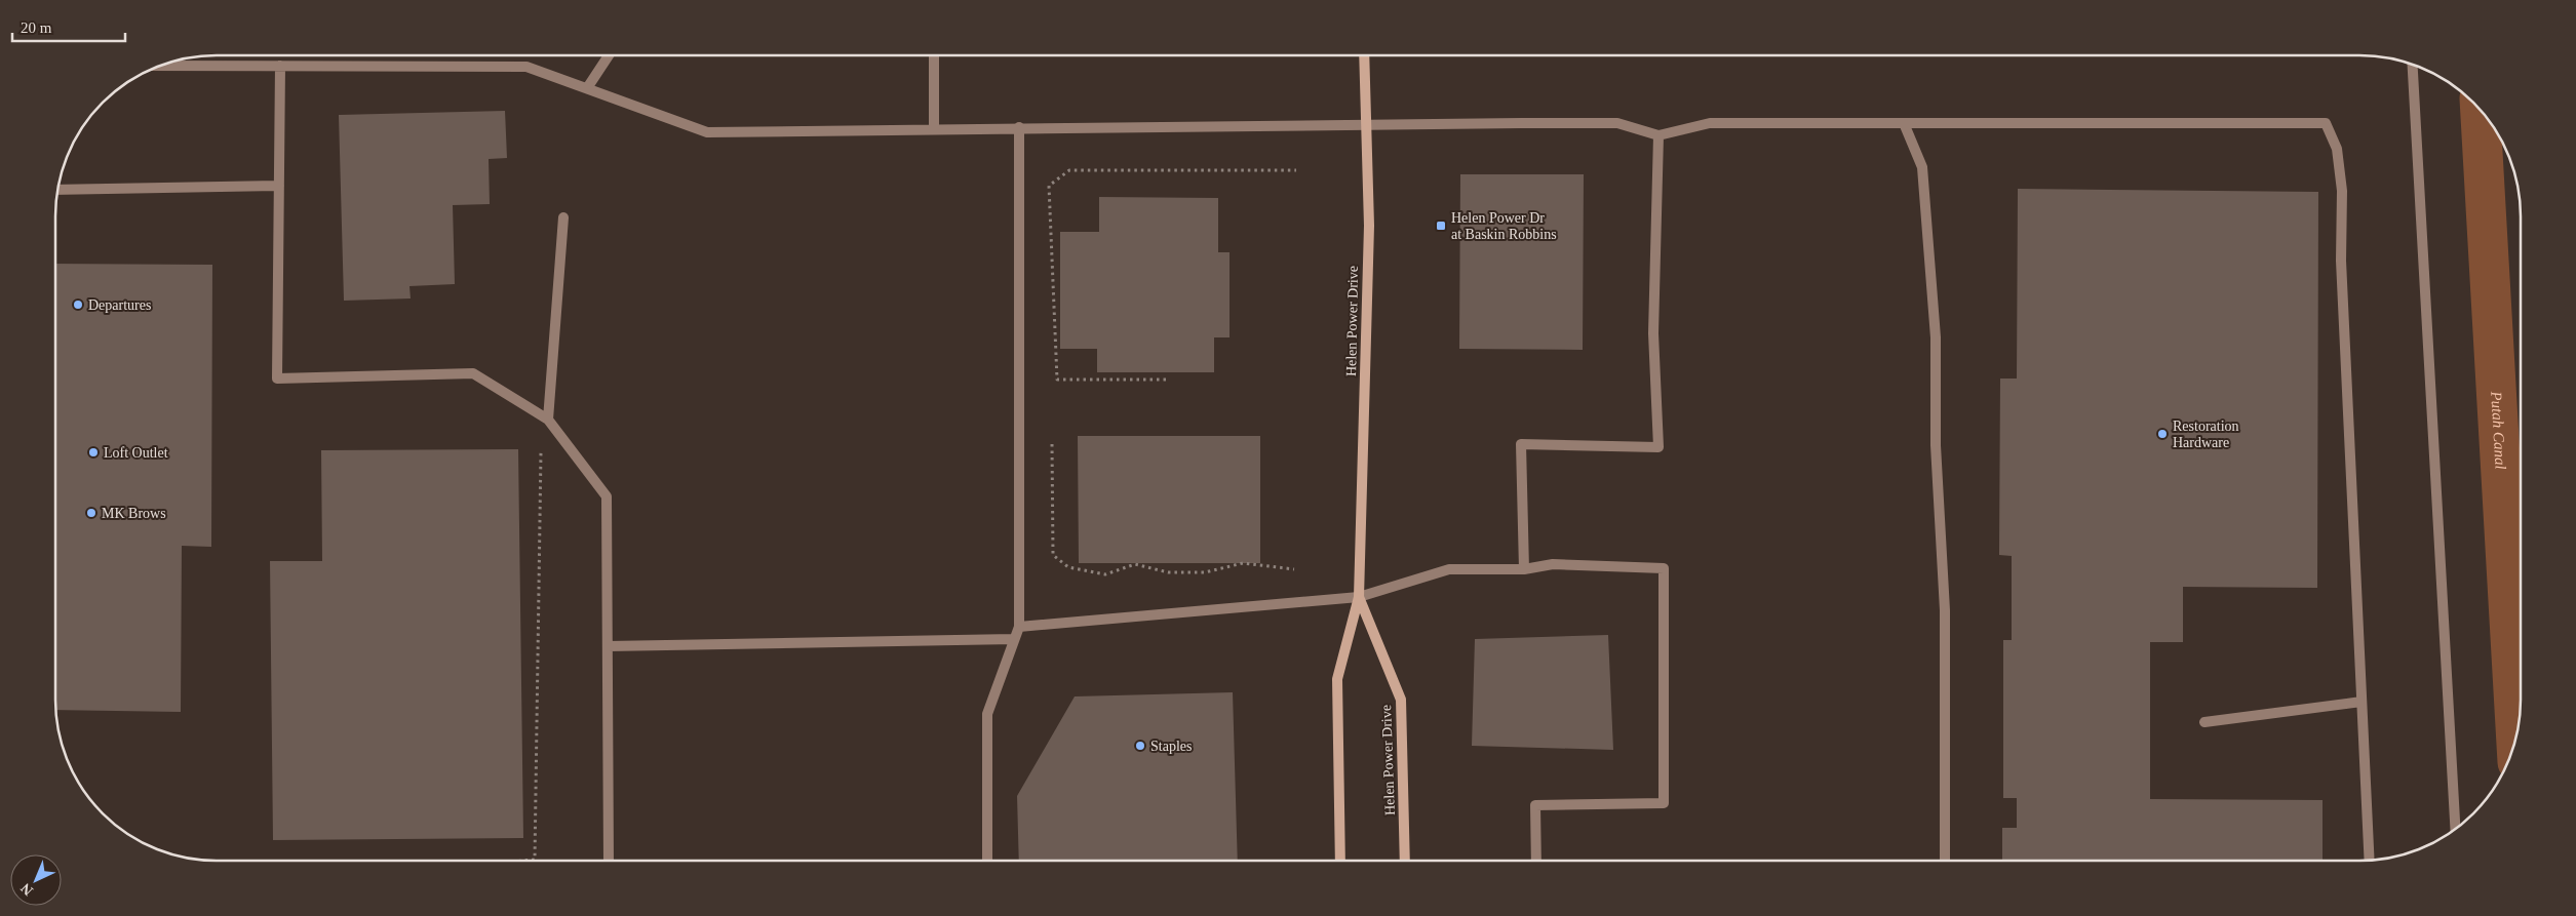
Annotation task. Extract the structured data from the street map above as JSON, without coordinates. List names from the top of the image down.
{
  "streets": {
    "street": ["Helen Power Drive"]
  },
  "water": ["Putah Canal"],
  "places": {
    "transit": ["Helen Power Dr at Baskin Robbins"],
    "other": [
      "Departures",
      "Restoration Hardware",
      "Loft Outlet",
      "MK Brows",
      "Staples"
    ]
  },
  "scale_bar": "20 m",
  "north": "bottom left"
}
